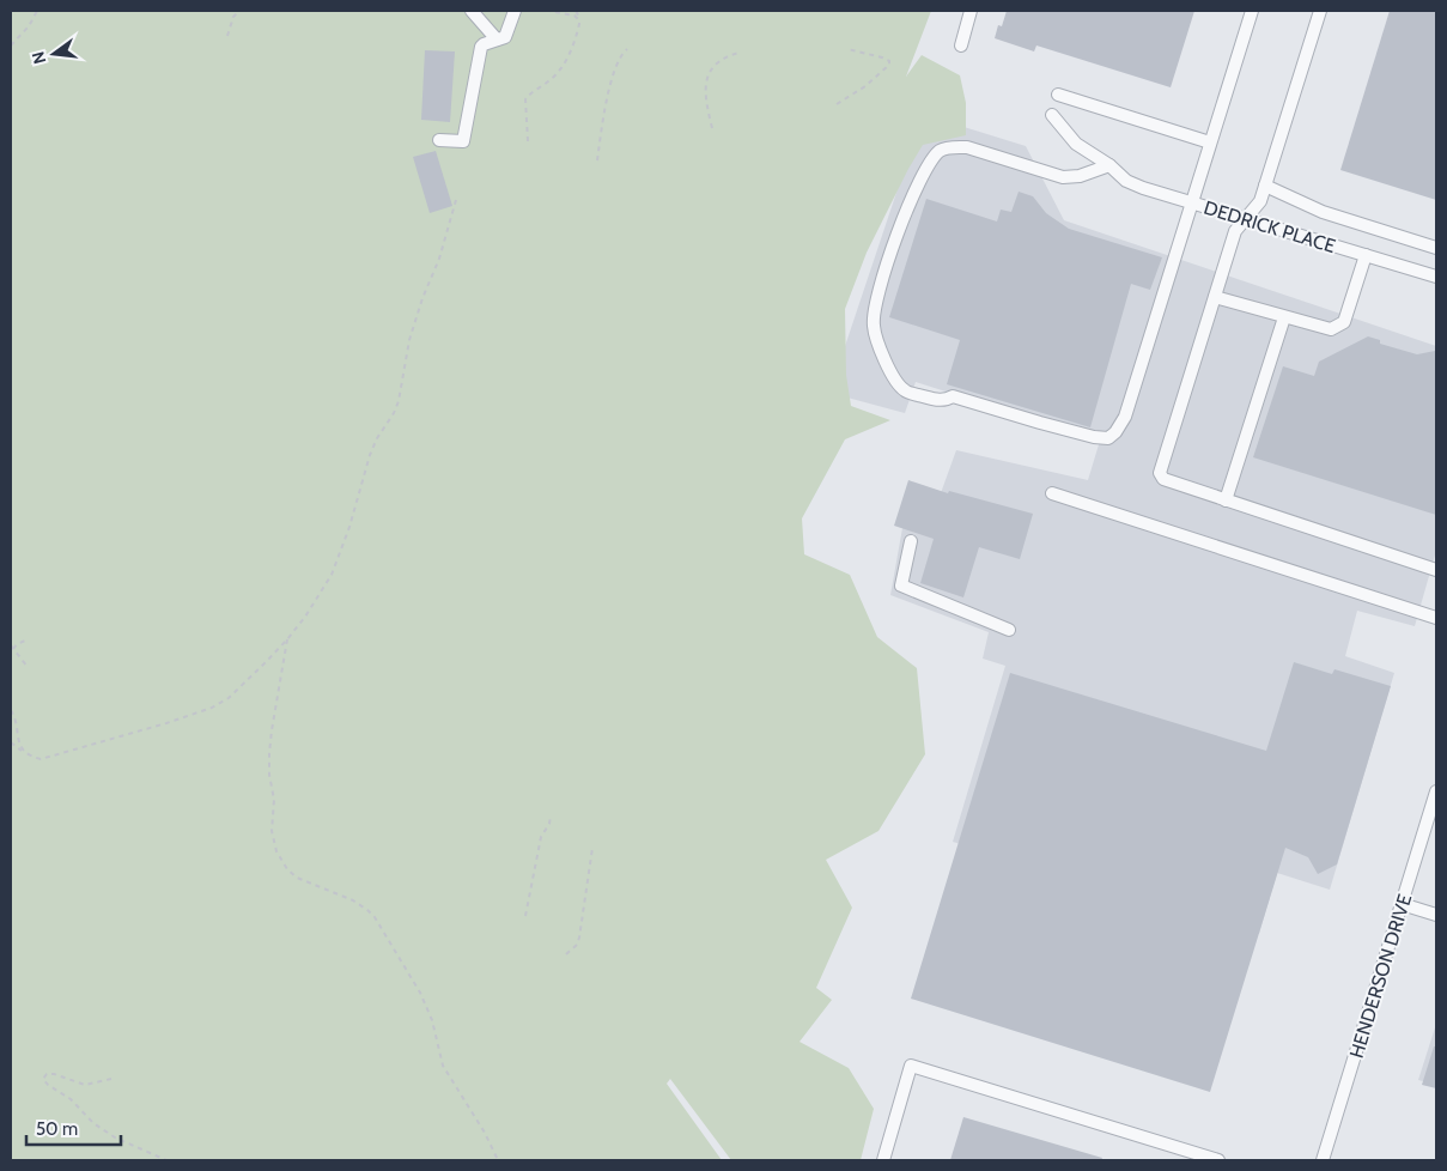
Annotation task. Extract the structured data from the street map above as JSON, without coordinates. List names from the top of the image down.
{
  "streets": {
    "street": ["DEDRICK PLACE", "HENDERSON DRIVE"]
  },
  "scale_bar": "50 m",
  "north": "left"
}
